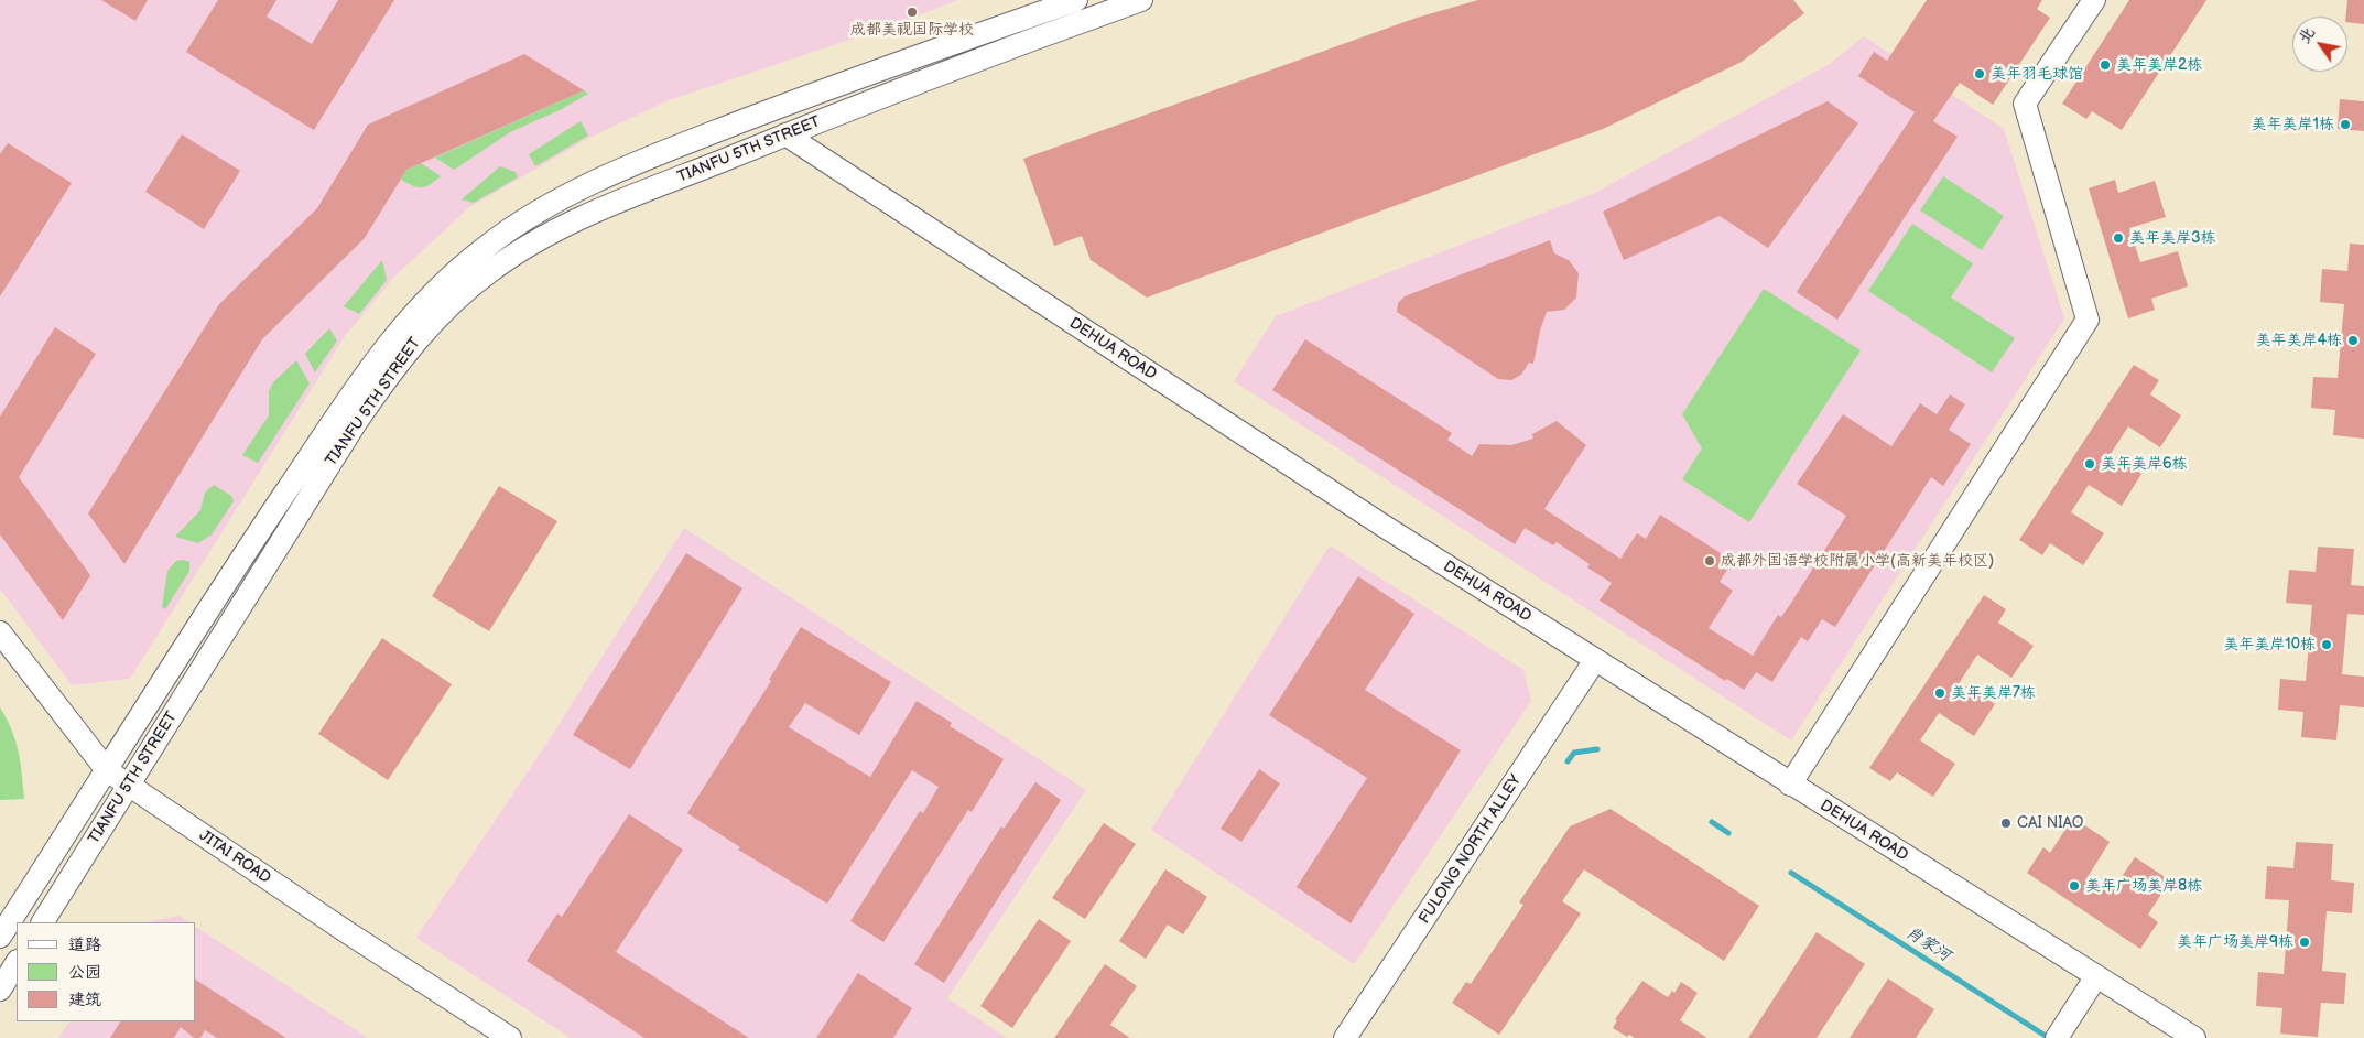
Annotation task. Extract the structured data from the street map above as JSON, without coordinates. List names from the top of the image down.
{
  "streets": {
    "street": [
      "TIANFU 5TH STREET",
      "DEHUA ROAD",
      "FULONG NORTH ALLEY",
      "JITAI ROAD"
    ]
  },
  "crossings": [
    ["TIANFU 5TH STREET", "DEHUA ROAD"],
    ["TIANFU 5TH STREET", "JITAI ROAD"],
    ["DEHUA ROAD", "FULONG NORTH ALLEY"]
  ],
  "water": ["肖家河"],
  "places": [
    "成都美视国际学校",
    "美年美岸2栋",
    "美年羽毛球馆",
    "美年美岸1栋",
    "美年美岸3栋",
    "美年美岸4栋",
    "美年美岸6栋",
    "成都外国语学校附属小学(高新美年校区)",
    "美年美岸10栋",
    "美年美岸7栋",
    "CAI NIAO",
    "美年广场美岸8栋",
    "美年广场美岸9栋"
  ],
  "legend": ["道路", "公园", "建筑"],
  "north": "top left"
}
